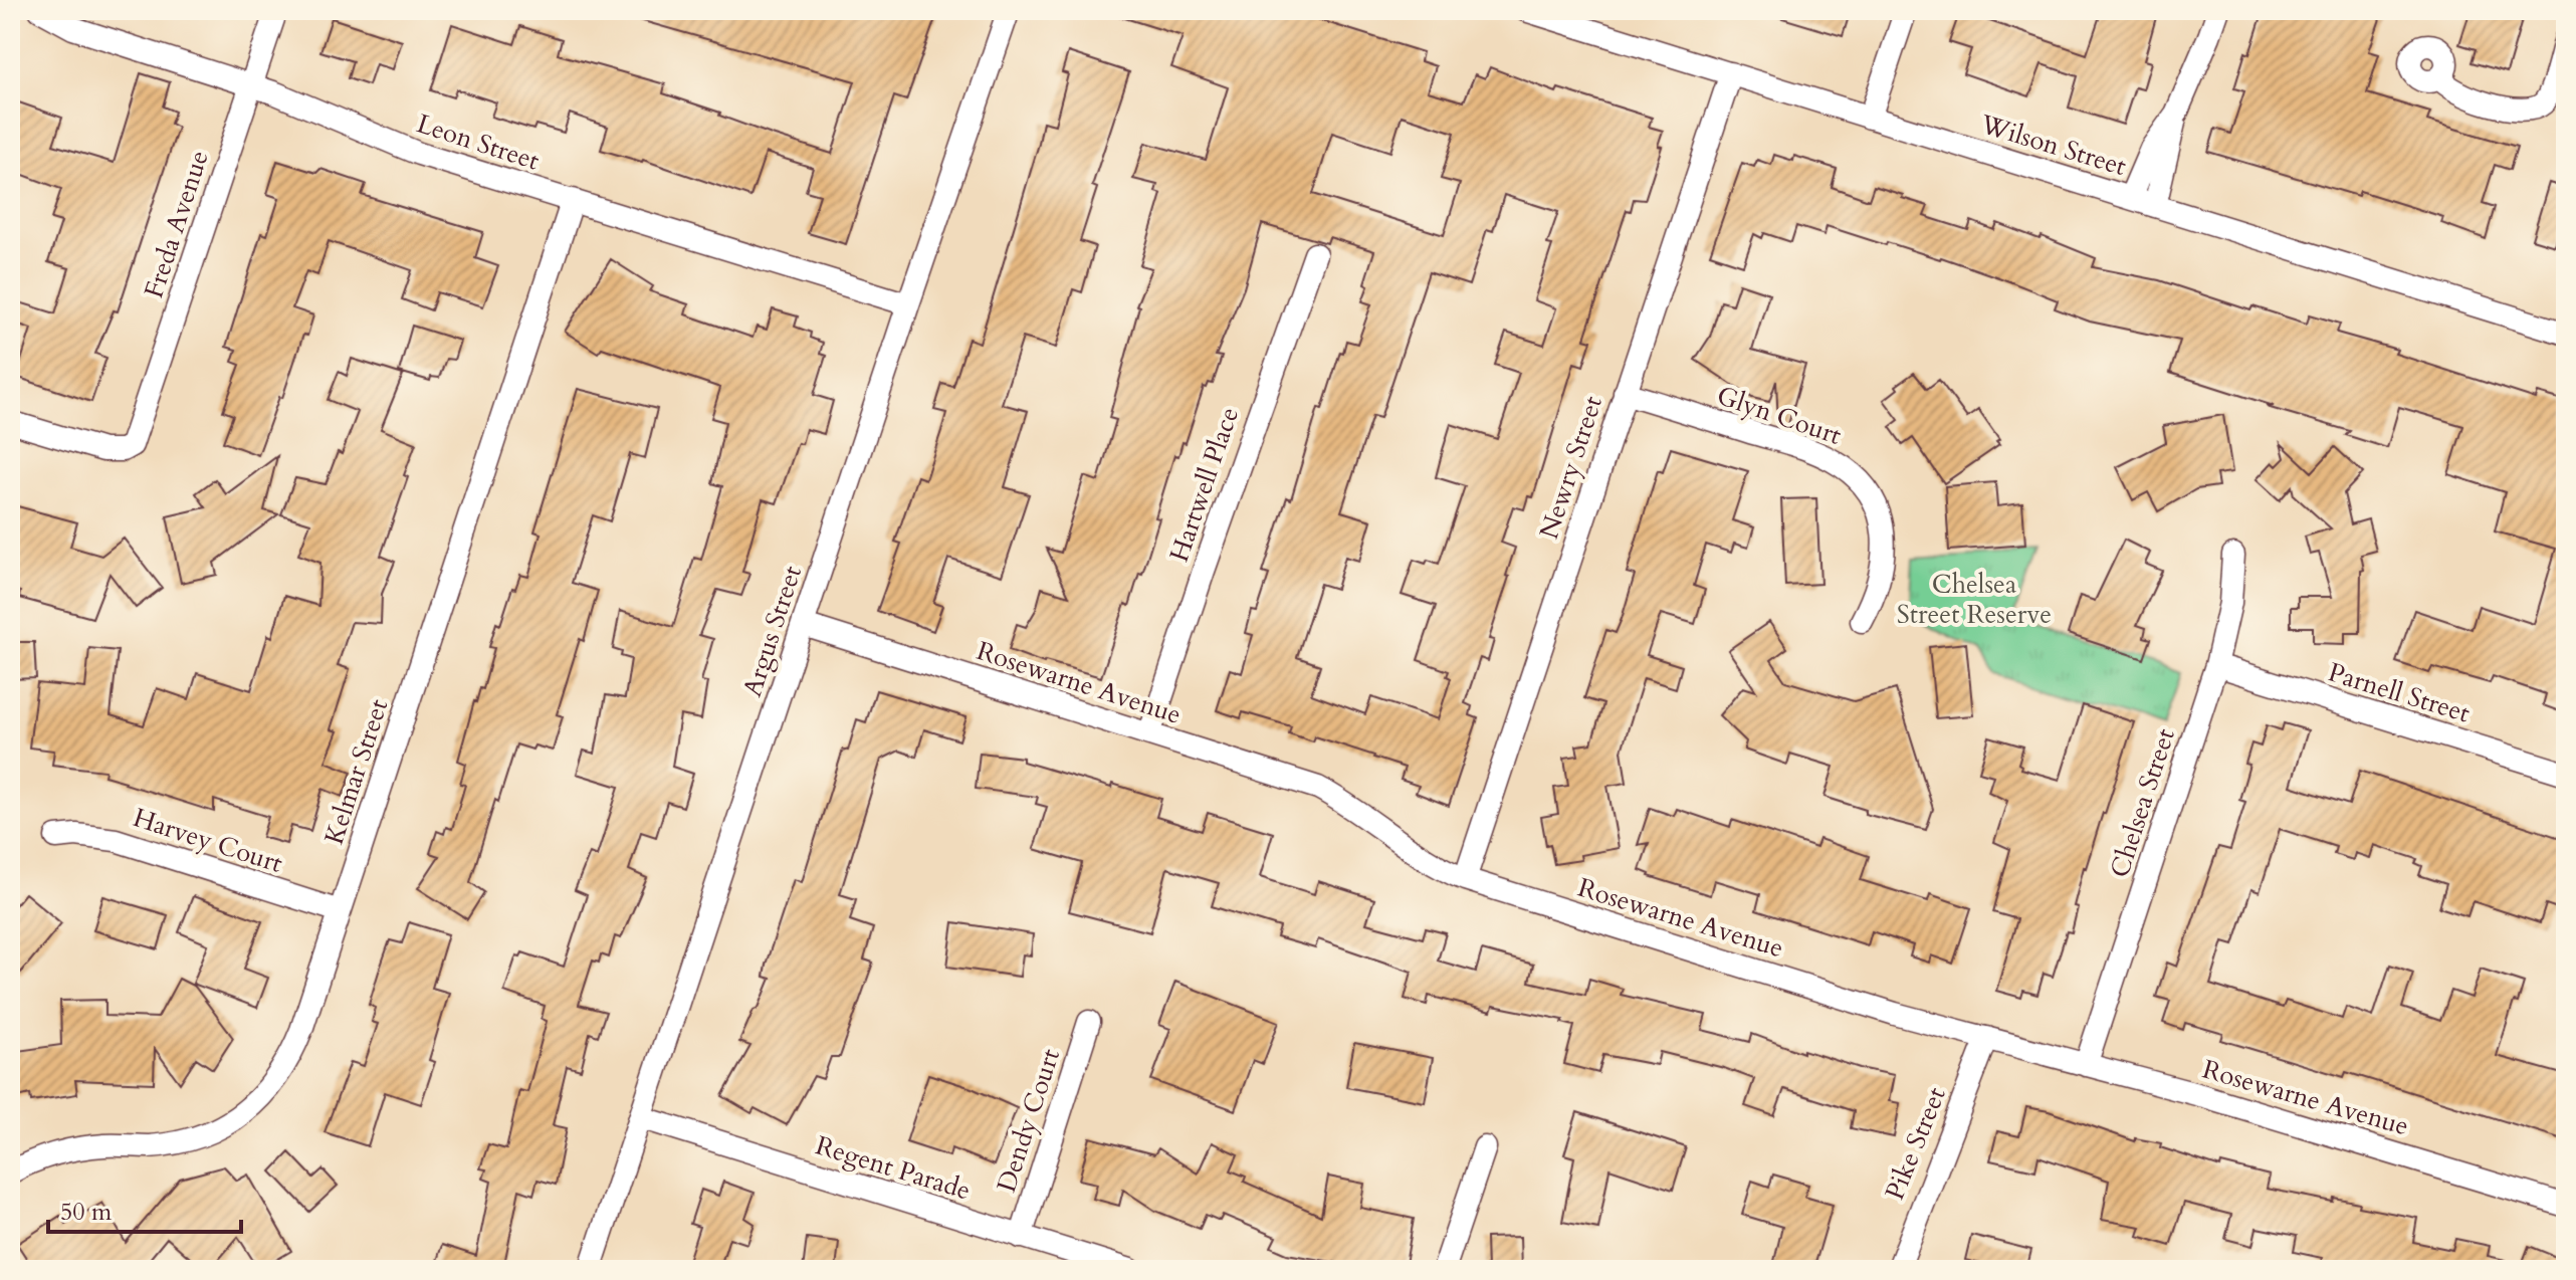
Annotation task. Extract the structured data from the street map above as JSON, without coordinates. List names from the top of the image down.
{
  "streets": {
    "street": [
      "Leon Street",
      "Wilson Street",
      "Freda Avenue",
      "Glyn Court",
      "Newry Street",
      "Hartwell Place",
      "Argus Street",
      "Rosewarne Avenue",
      "Parnell Street",
      "Kelmar Street",
      "Chelsea Street",
      "Harvey Court",
      "Dendy Court",
      "Pike Street",
      "Regent Parade"
    ]
  },
  "crossings": [
    ["Leon Street", "Freda Avenue"],
    ["Leon Street", "Argus Street"],
    ["Leon Street", "Kelmar Street"],
    ["Wilson Street", "Newry Street"],
    ["Glyn Court", "Newry Street"],
    ["Newry Street", "Rosewarne Avenue"],
    ["Hartwell Place", "Rosewarne Avenue"],
    ["Argus Street", "Rosewarne Avenue"],
    ["Argus Street", "Regent Parade"],
    ["Rosewarne Avenue", "Chelsea Street"],
    ["Rosewarne Avenue", "Pike Street"],
    ["Parnell Street", "Chelsea Street"],
    ["Kelmar Street", "Harvey Court"],
    ["Dendy Court", "Regent Parade"]
  ],
  "parks": ["Chelsea Street Reserve"],
  "scale_bar": "50 m"
}
